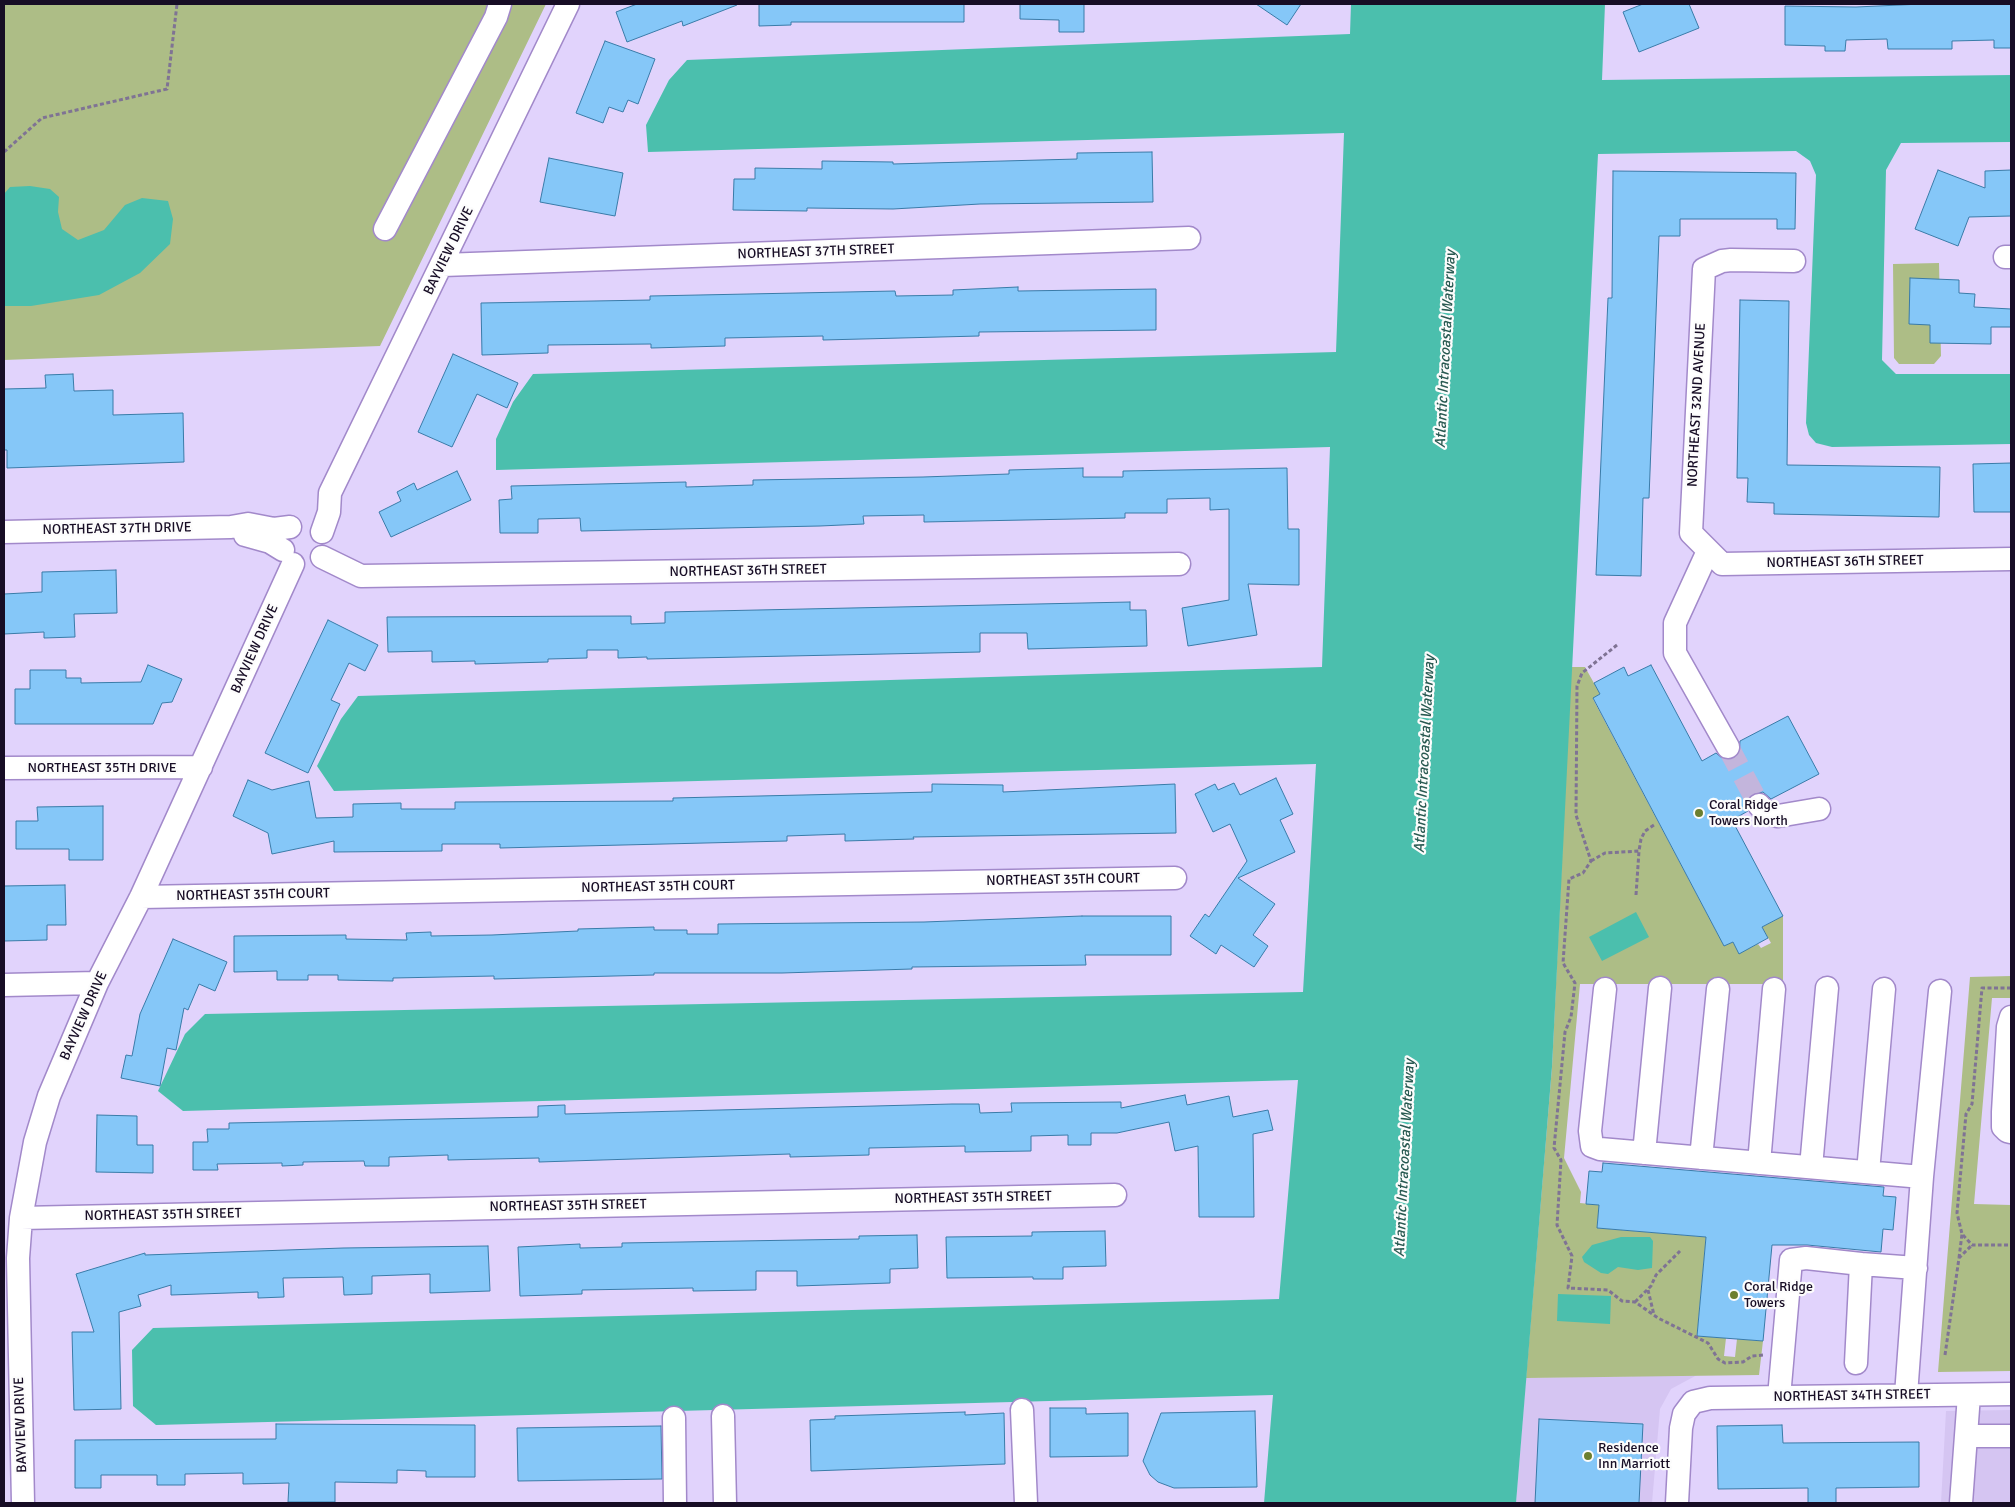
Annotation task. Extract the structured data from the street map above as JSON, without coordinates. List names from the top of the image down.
{
  "streets": {
    "street": [
      "BAYVIEW DRIVE",
      "NORTHEAST 37TH STREET",
      "NORTHEAST 32ND AVENUE",
      "NORTHEAST 37TH DRIVE",
      "NORTHEAST 36TH STREET",
      "NORTHEAST 35TH DRIVE",
      "NORTHEAST 35TH COURT",
      "NORTHEAST 35TH STREET",
      "NORTHEAST 34TH STREET"
    ]
  },
  "crossings": [
    ["BAYVIEW DRIVE", "NORTHEAST 37TH STREET"],
    ["BAYVIEW DRIVE", "NORTHEAST 37TH DRIVE"],
    ["BAYVIEW DRIVE", "NORTHEAST 36TH STREET"],
    ["BAYVIEW DRIVE", "NORTHEAST 35TH DRIVE"],
    ["BAYVIEW DRIVE", "NORTHEAST 35TH COURT"],
    ["BAYVIEW DRIVE", "NORTHEAST 35TH STREET"],
    ["NORTHEAST 32ND AVENUE", "NORTHEAST 36TH STREET"],
    ["NORTHEAST 37TH DRIVE", "NORTHEAST 36TH STREET"]
  ],
  "water": ["Atlantic Intracoastal Waterway"],
  "places": ["Coral Ridge Towers North", "Coral Ridge Towers", "Residence Inn Marriott"]
}
